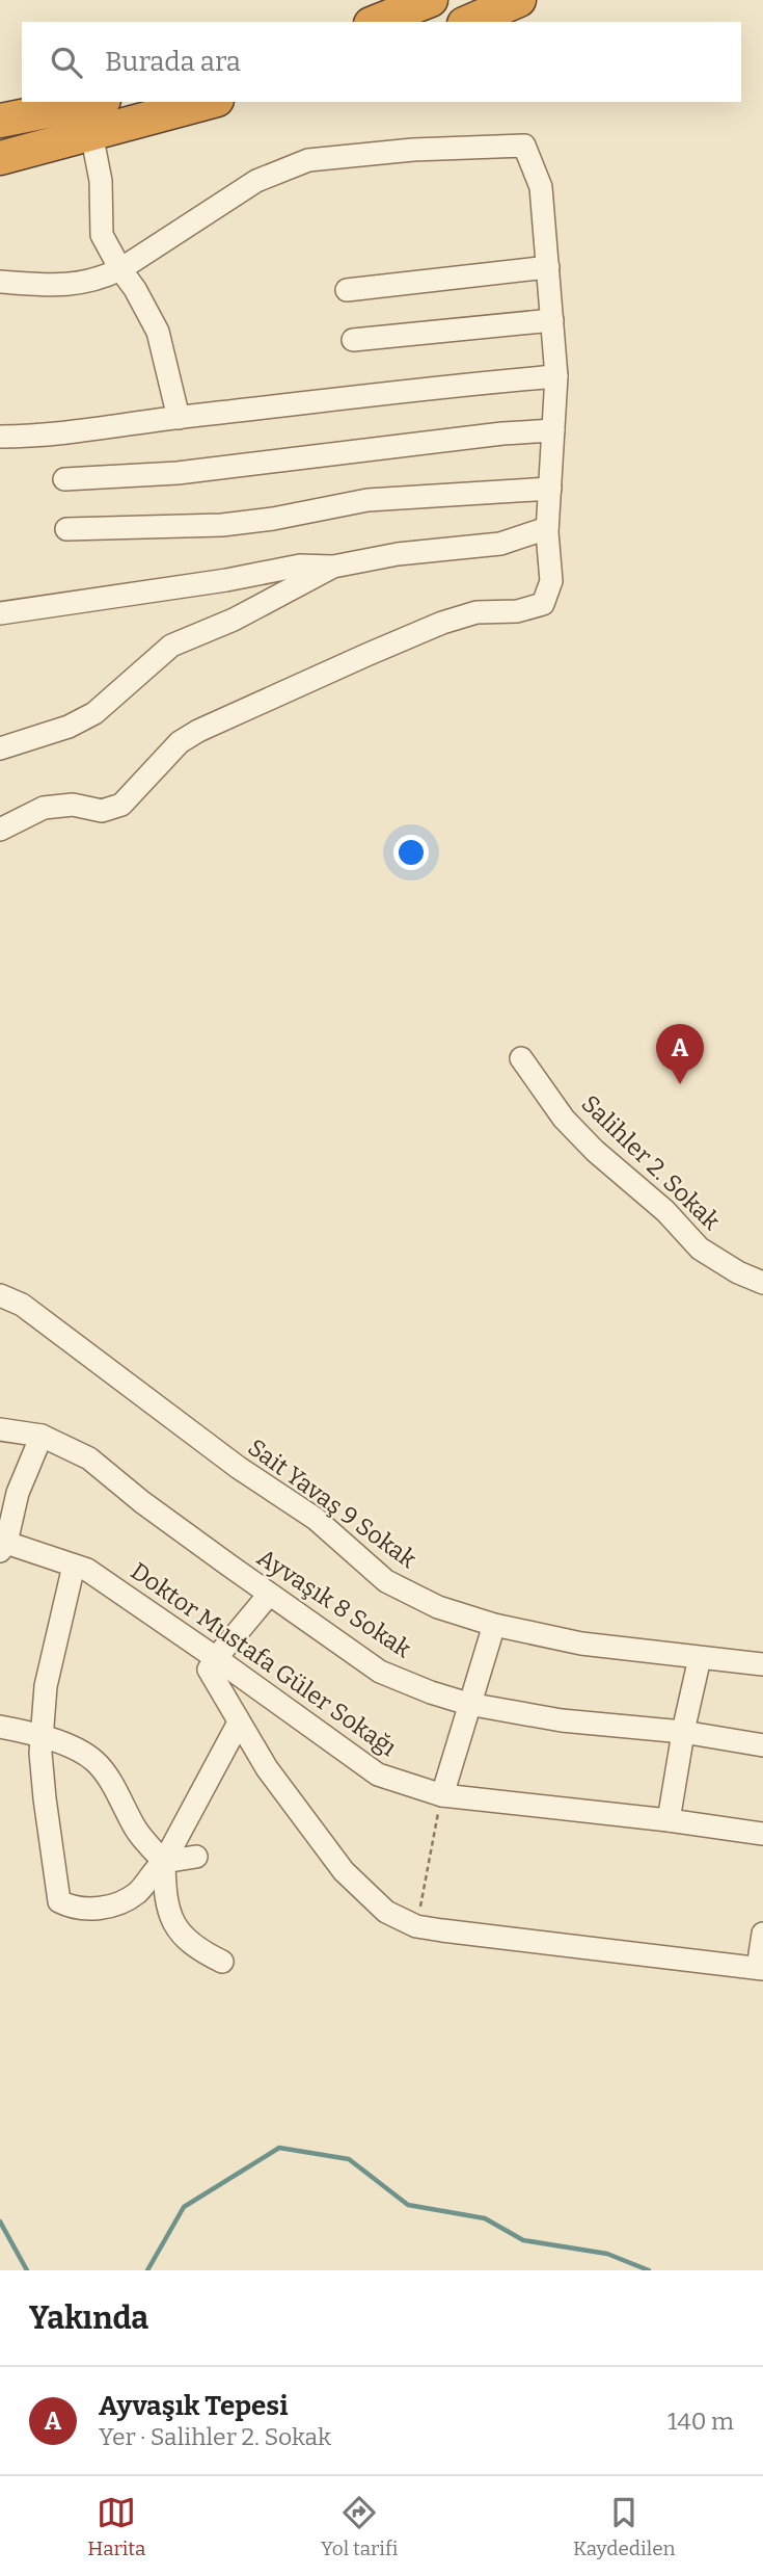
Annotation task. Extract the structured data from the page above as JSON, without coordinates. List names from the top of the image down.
{
  "streets": {
    "street": [
      "Salihler 2. Sokak",
      "Sait Yavaş 9 Sokak",
      "Ayvaşık 8 Sokak",
      "Doktor Mustafa Güler Sokağı"
    ]
  },
  "page": {
    "search": "Burada ara",
    "pins": "A",
    "heading": "Yakında",
    "list": [
      {
        "mark": "A",
        "name": "Ayvaşık Tepesi",
        "note": "Yer · Salihler 2. Sokak",
        "value": "140 m"
      }
    ],
    "nav": ["Harita", "Yol tarifi", "Kaydedilen"]
  }
}
